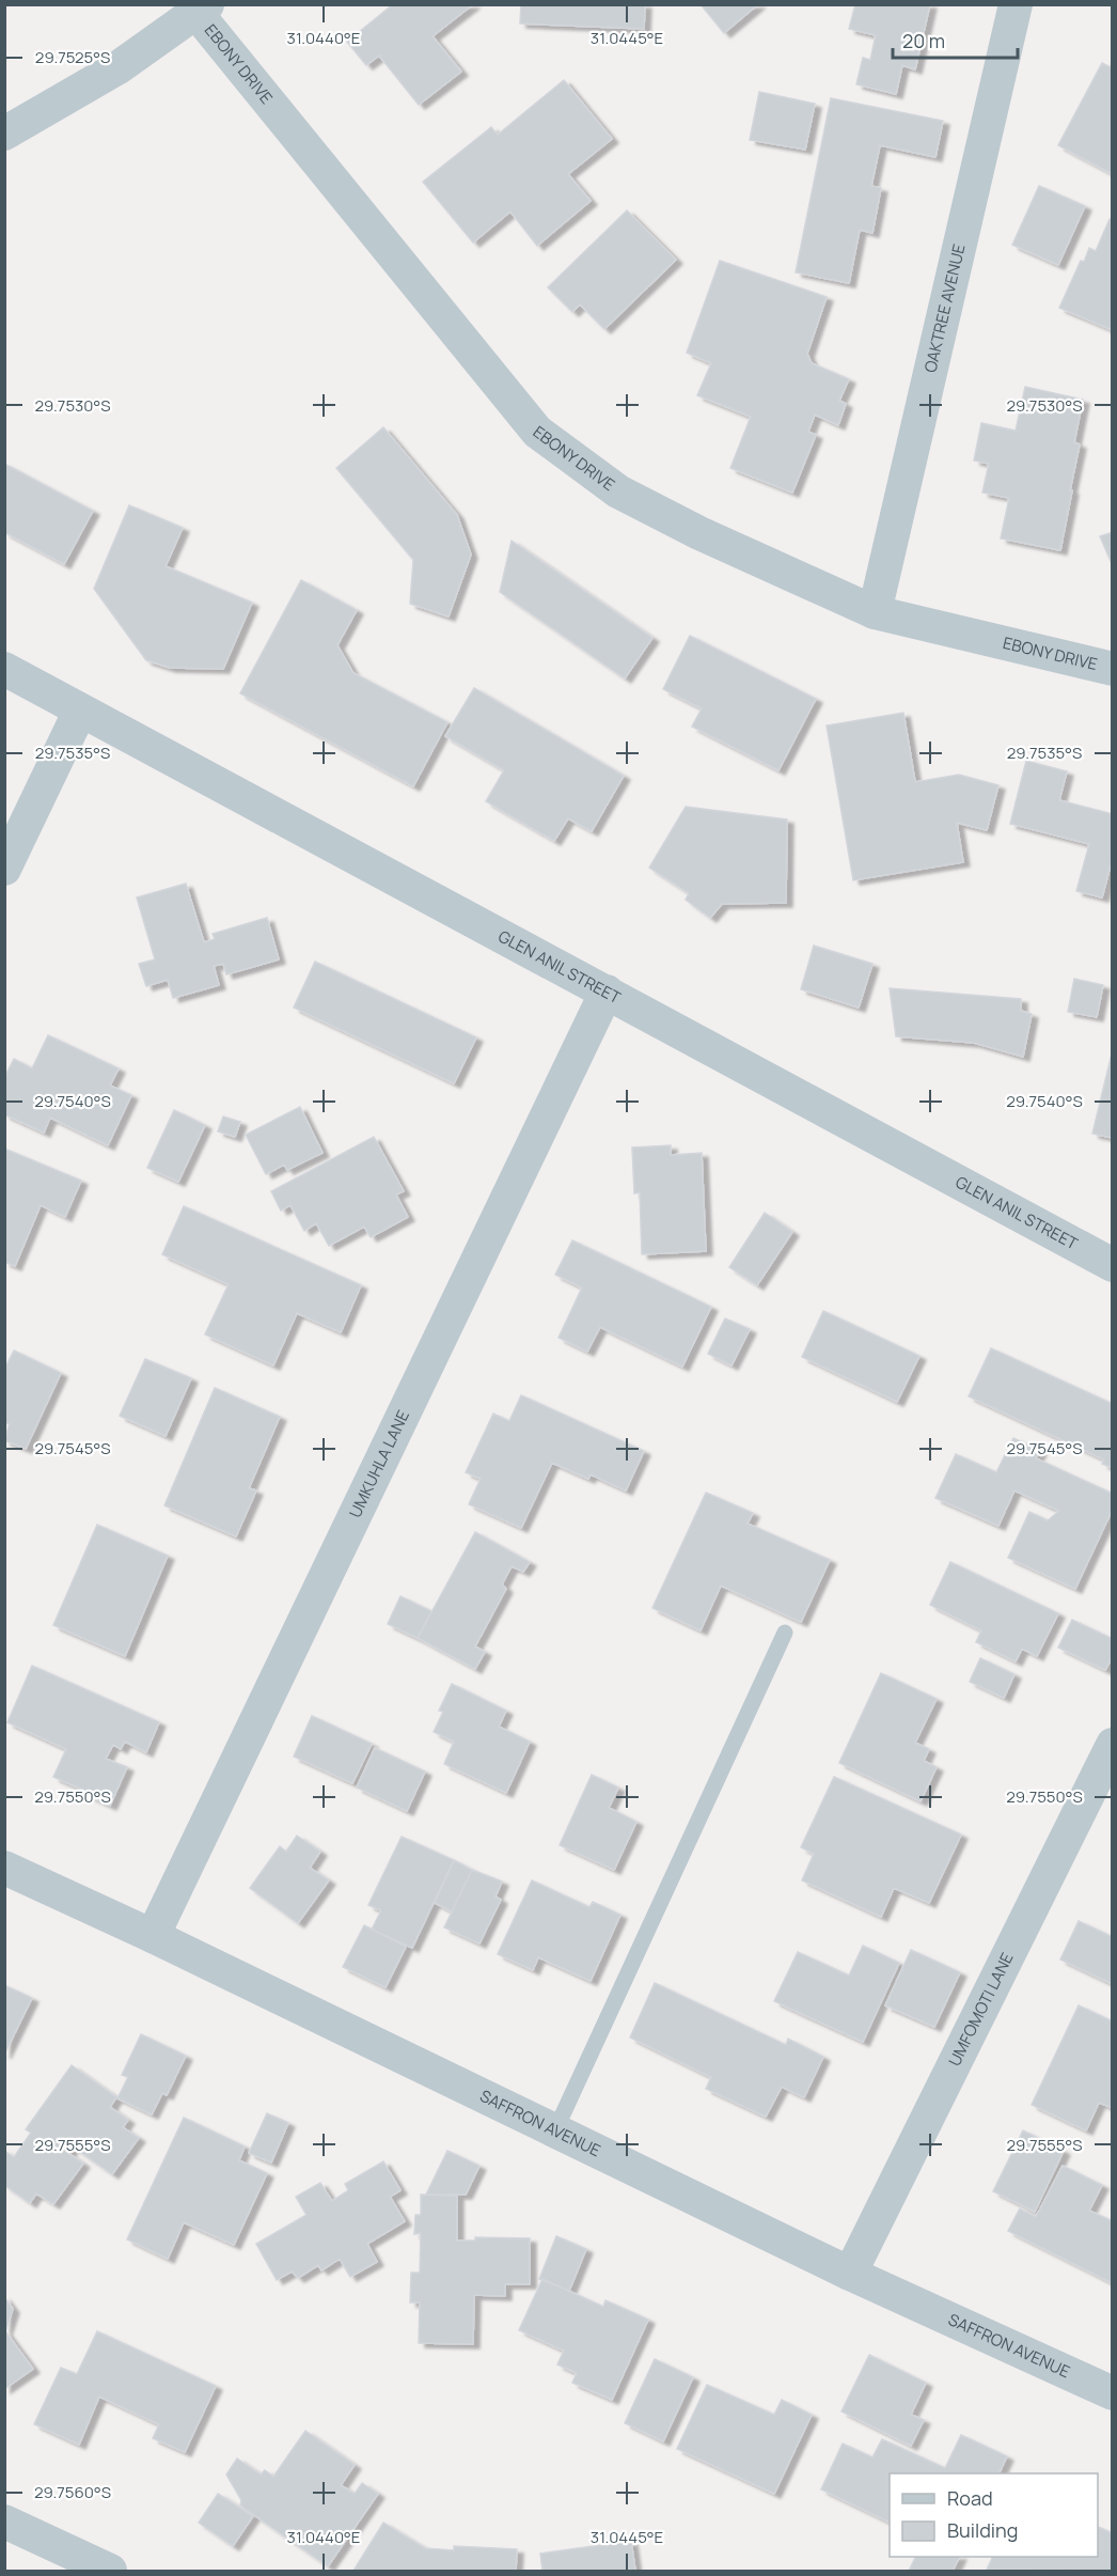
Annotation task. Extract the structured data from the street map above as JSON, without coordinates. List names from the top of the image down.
{
  "streets": {
    "street": [
      "EBONY DRIVE",
      "OAKTREE AVENUE",
      "GLEN ANIL STREET",
      "UMKUHLA LANE",
      "UMFOMOTI LANE",
      "SAFFRON AVENUE"
    ]
  },
  "crossings": [
    ["EBONY DRIVE", "OAKTREE AVENUE"],
    ["GLEN ANIL STREET", "UMKUHLA LANE"],
    ["UMKUHLA LANE", "SAFFRON AVENUE"],
    ["UMFOMOTI LANE", "SAFFRON AVENUE"]
  ],
  "legend": ["Road", "Building"],
  "scale_bar": "20 m",
  "coordinates": [
    "31.0440°E",
    "31.0445°E",
    "29.7525°S",
    "29.7530°S",
    "29.7535°S",
    "29.7540°S",
    "29.7545°S",
    "29.7550°S",
    "29.7555°S",
    "29.7560°S"
  ]
}
